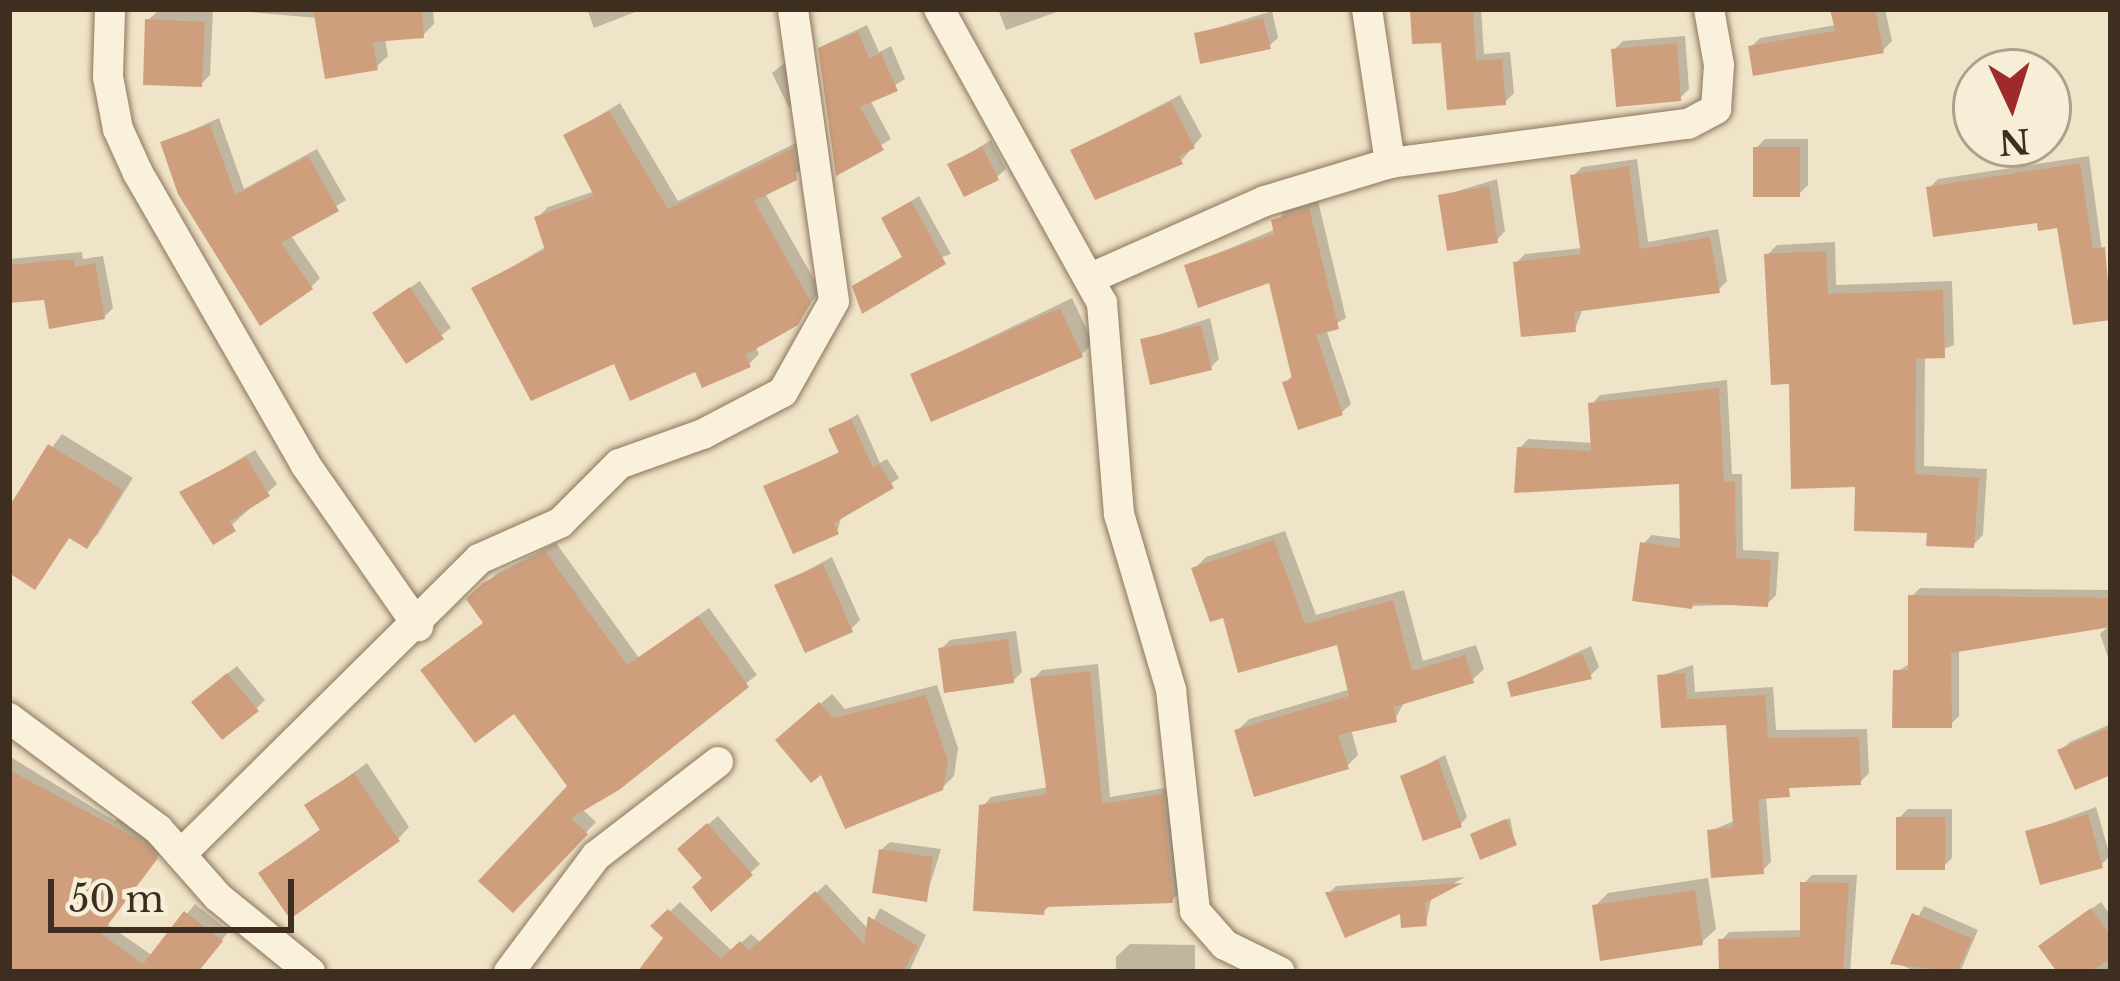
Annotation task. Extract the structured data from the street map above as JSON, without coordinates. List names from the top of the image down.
{
  "scale_bar": "50 m",
  "north": "bottom"
}
